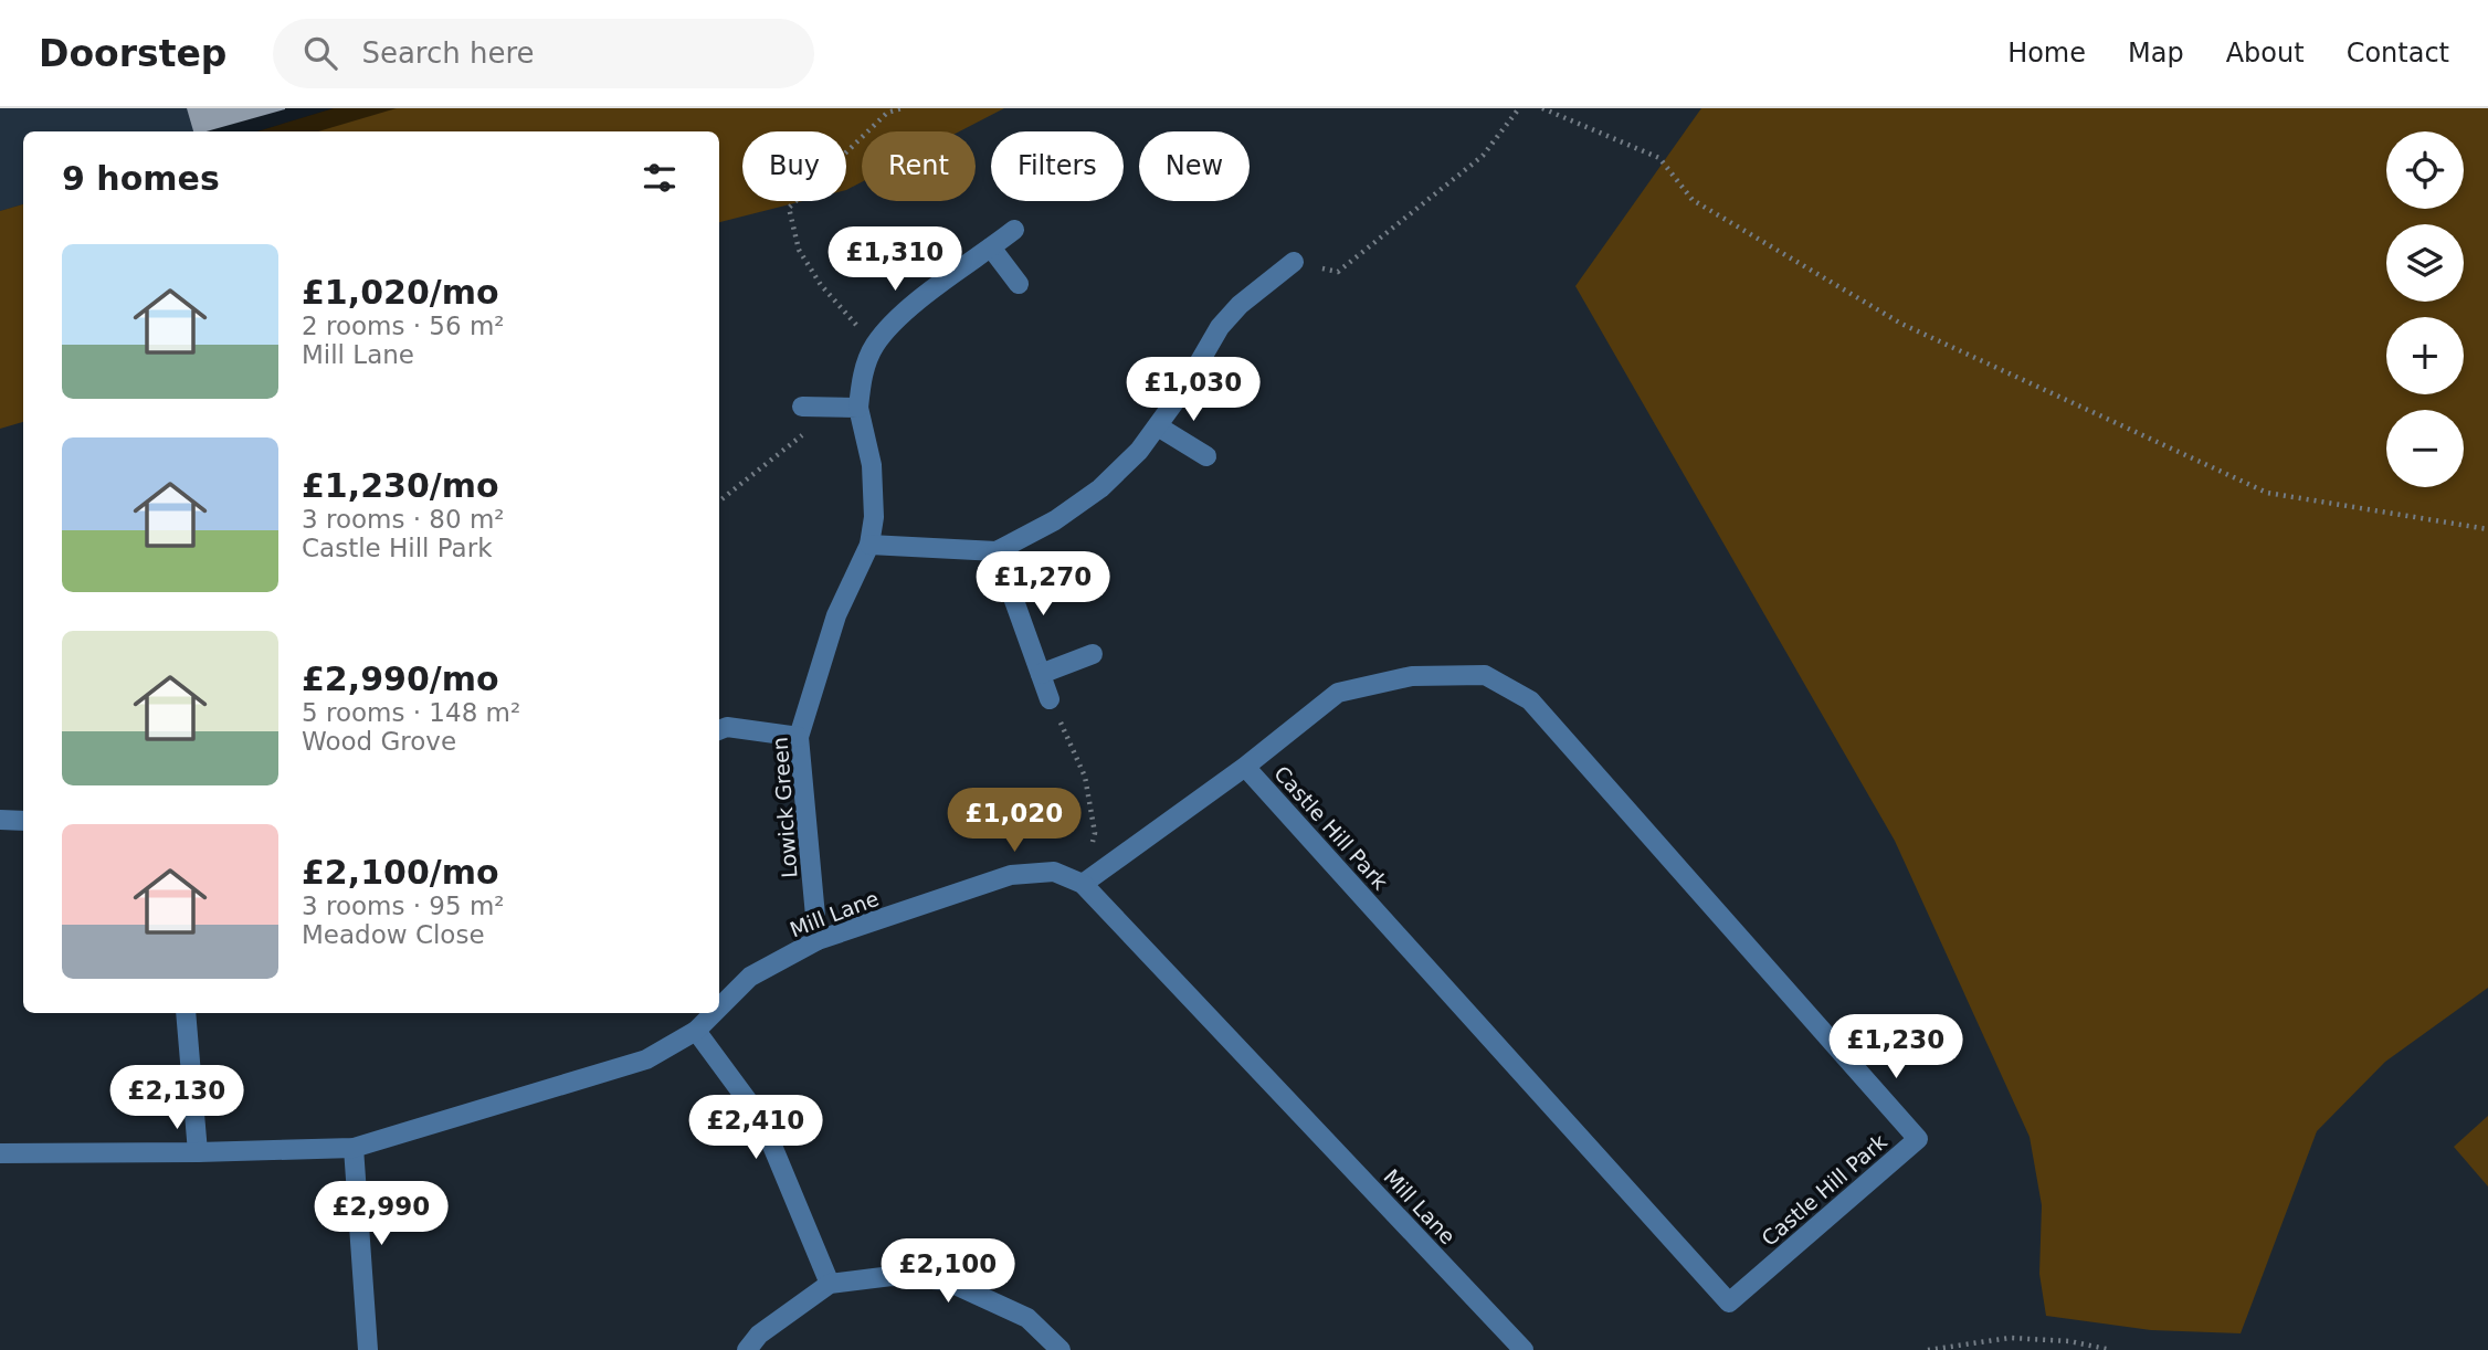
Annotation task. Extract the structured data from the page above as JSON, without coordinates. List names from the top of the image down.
{
  "streets": {
    "street": ["Lowick Green", "Castle Hill Park", "Mill Lane"]
  },
  "crossings": [
    ["Lowick Green", "Mill Lane"],
    ["Castle Hill Park", "Mill Lane"]
  ],
  "page": {
    "header": "Doorstep",
    "search": "Search here",
    "nav": [
      "Home",
      "Map",
      "About",
      "Contact"
    ],
    "map_buttons": ["+", "−"],
    "chip": [
      "Buy",
      "Rent",
      "Filters",
      "New"
    ],
    "heading": "9 homes",
    "list": [
      {
        "name": "£1,020/mo",
        "note": "2 rooms · 56 m² · Mill Lane"
      },
      {
        "name": "£1,230/mo",
        "note": "3 rooms · 80 m² · Castle Hill Park"
      },
      {
        "name": "£2,990/mo",
        "note": "5 rooms · 148 m² · Wood Grove"
      },
      {
        "name": "£2,100/mo",
        "note": "3 rooms · 95 m² · Meadow Close"
      }
    ],
    "price": [
      "£1,310",
      "£1,030",
      "£1,270",
      "£1,020",
      "£1,230",
      "£2,130",
      "£2,410",
      "£2,990",
      "£2,100"
    ]
  }
}
